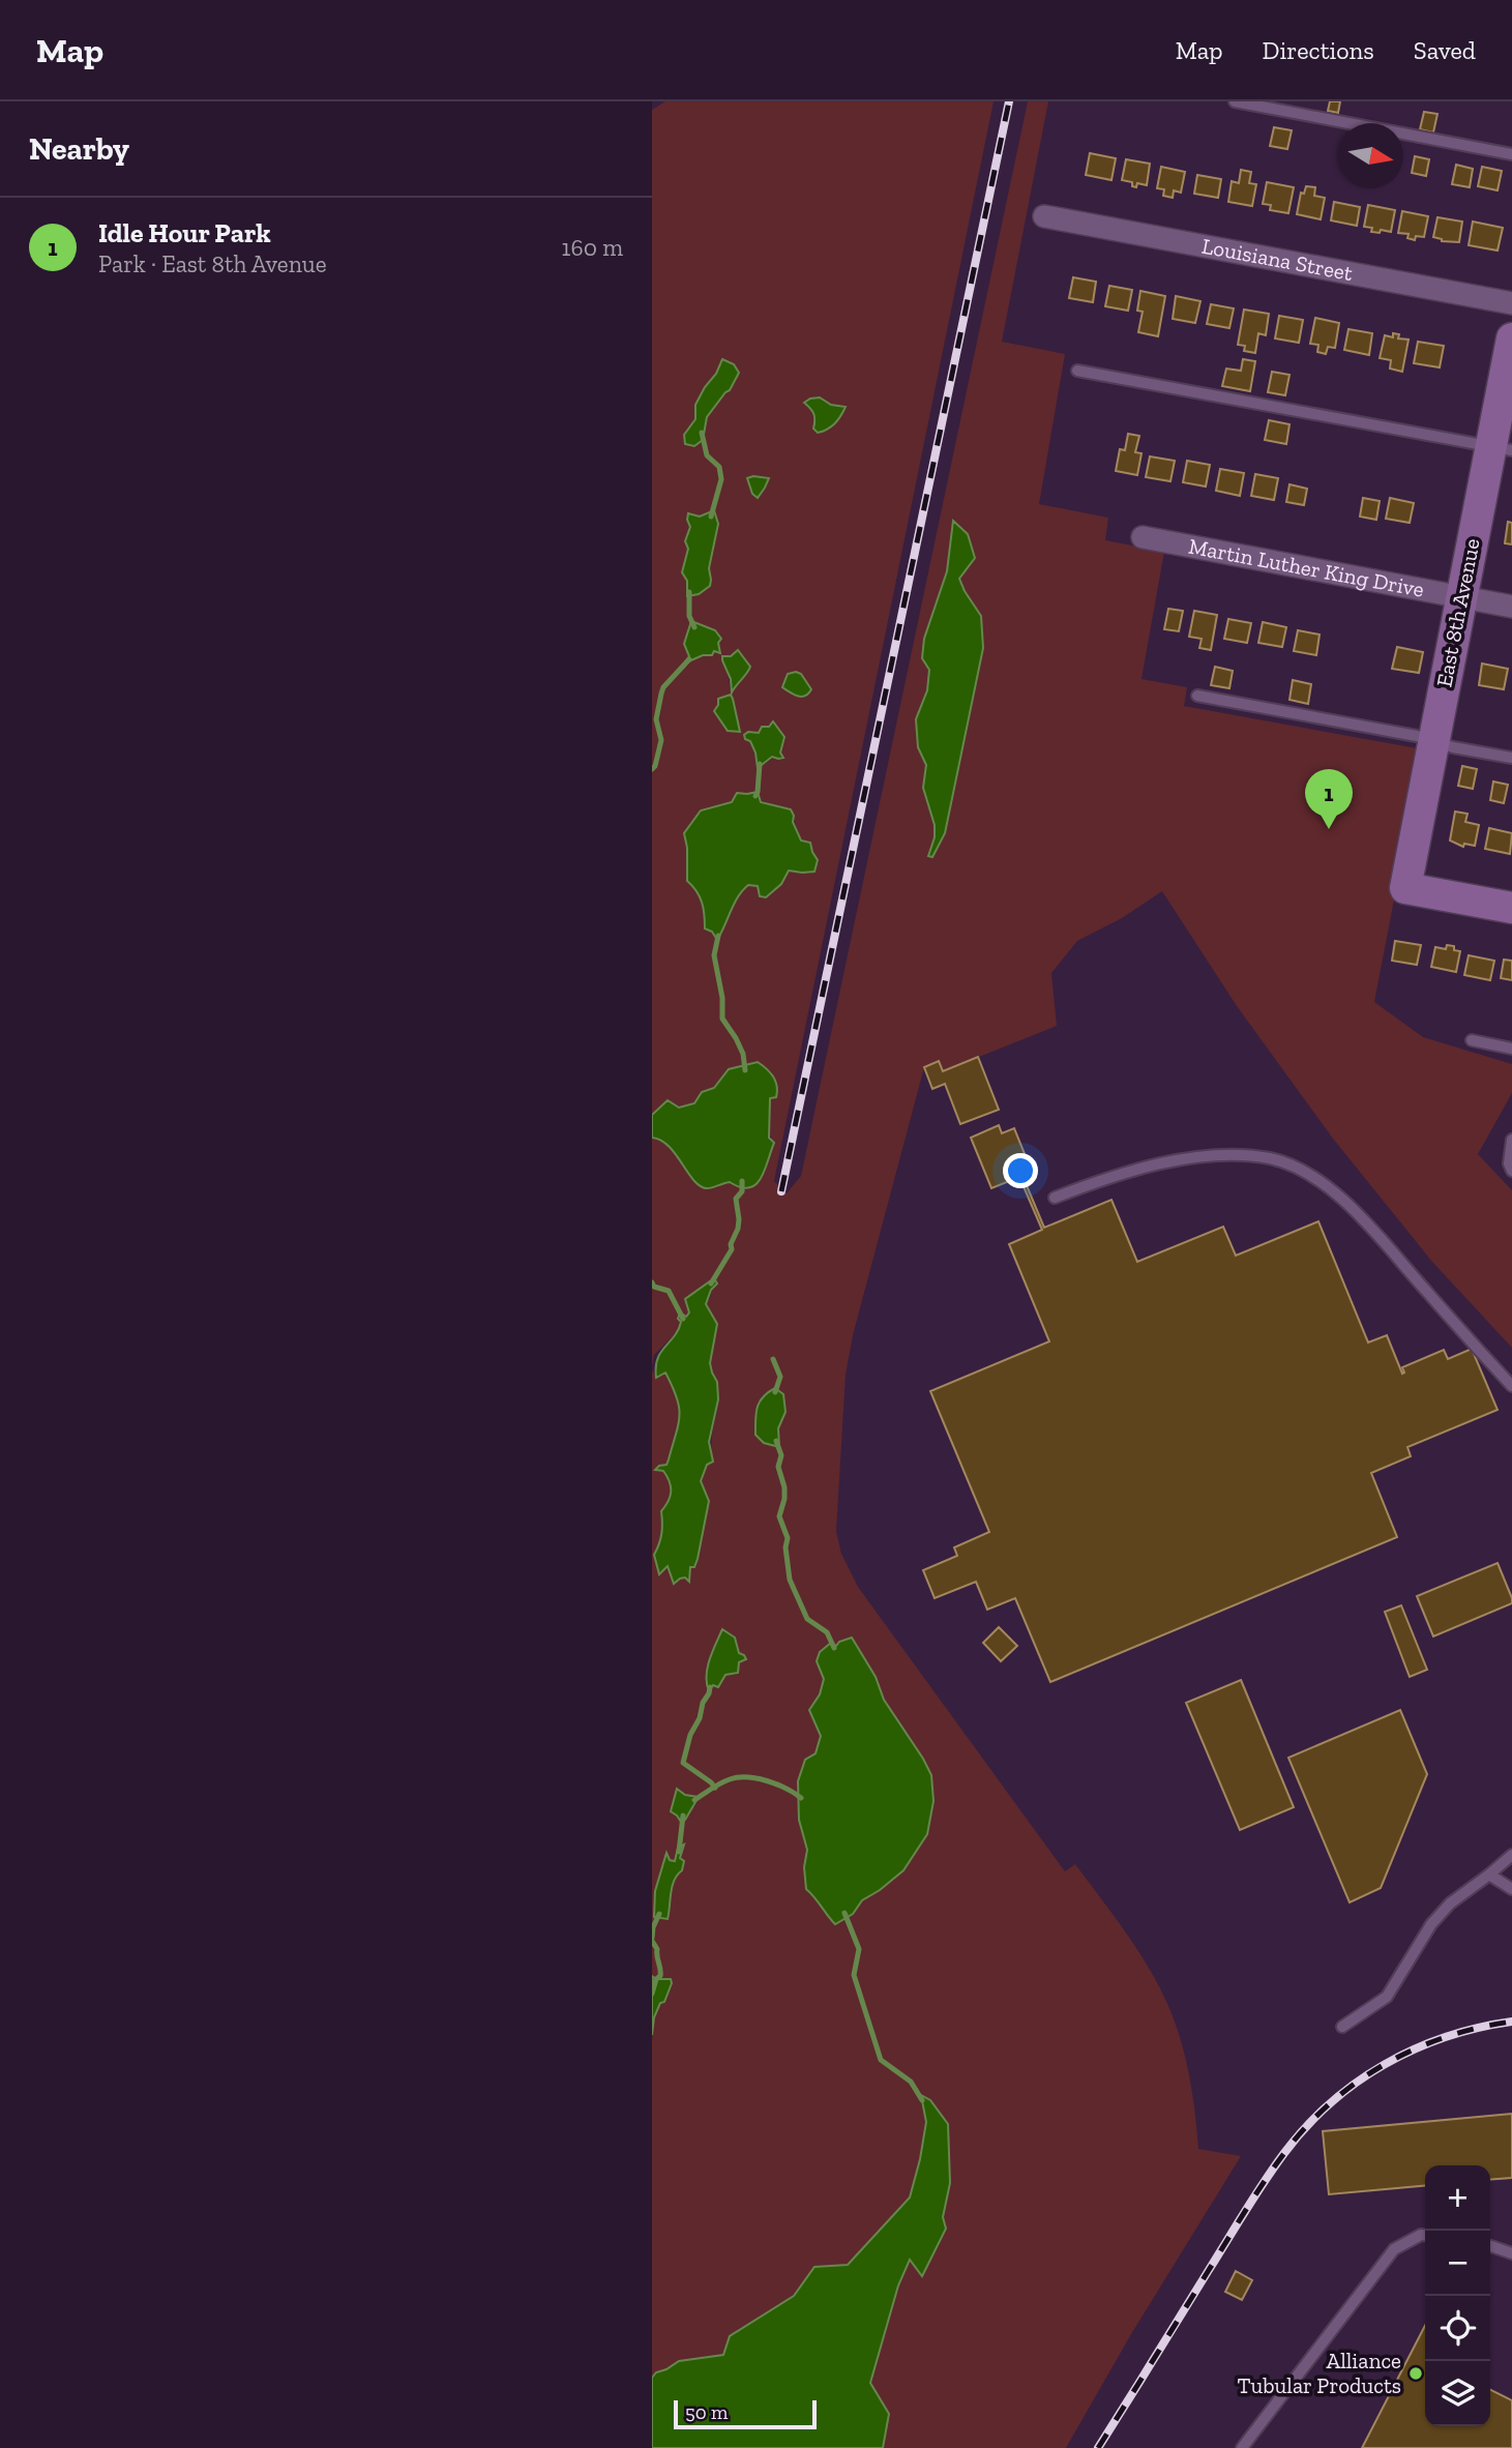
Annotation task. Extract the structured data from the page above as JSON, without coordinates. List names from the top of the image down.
{
  "streets": {
    "street": ["Louisiana Street", "Martin Luther King Drive", "East 8th Avenue"]
  },
  "crossings": [
    ["Martin Luther King Drive", "East 8th Avenue"]
  ],
  "places": ["Alliance Tubular Products"],
  "scale_bar": "50 m",
  "north": "right",
  "page": {
    "header": "Map",
    "nav": ["Map", "Directions", "Saved"],
    "heading": "Nearby",
    "list": [
      {
        "mark": "1",
        "name": "Idle Hour Park",
        "note": "Park · East 8th Avenue",
        "value": "160 m"
      }
    ],
    "pins": "1",
    "map_buttons": ["+", "−"],
    "scale": "50 m"
  }
}
